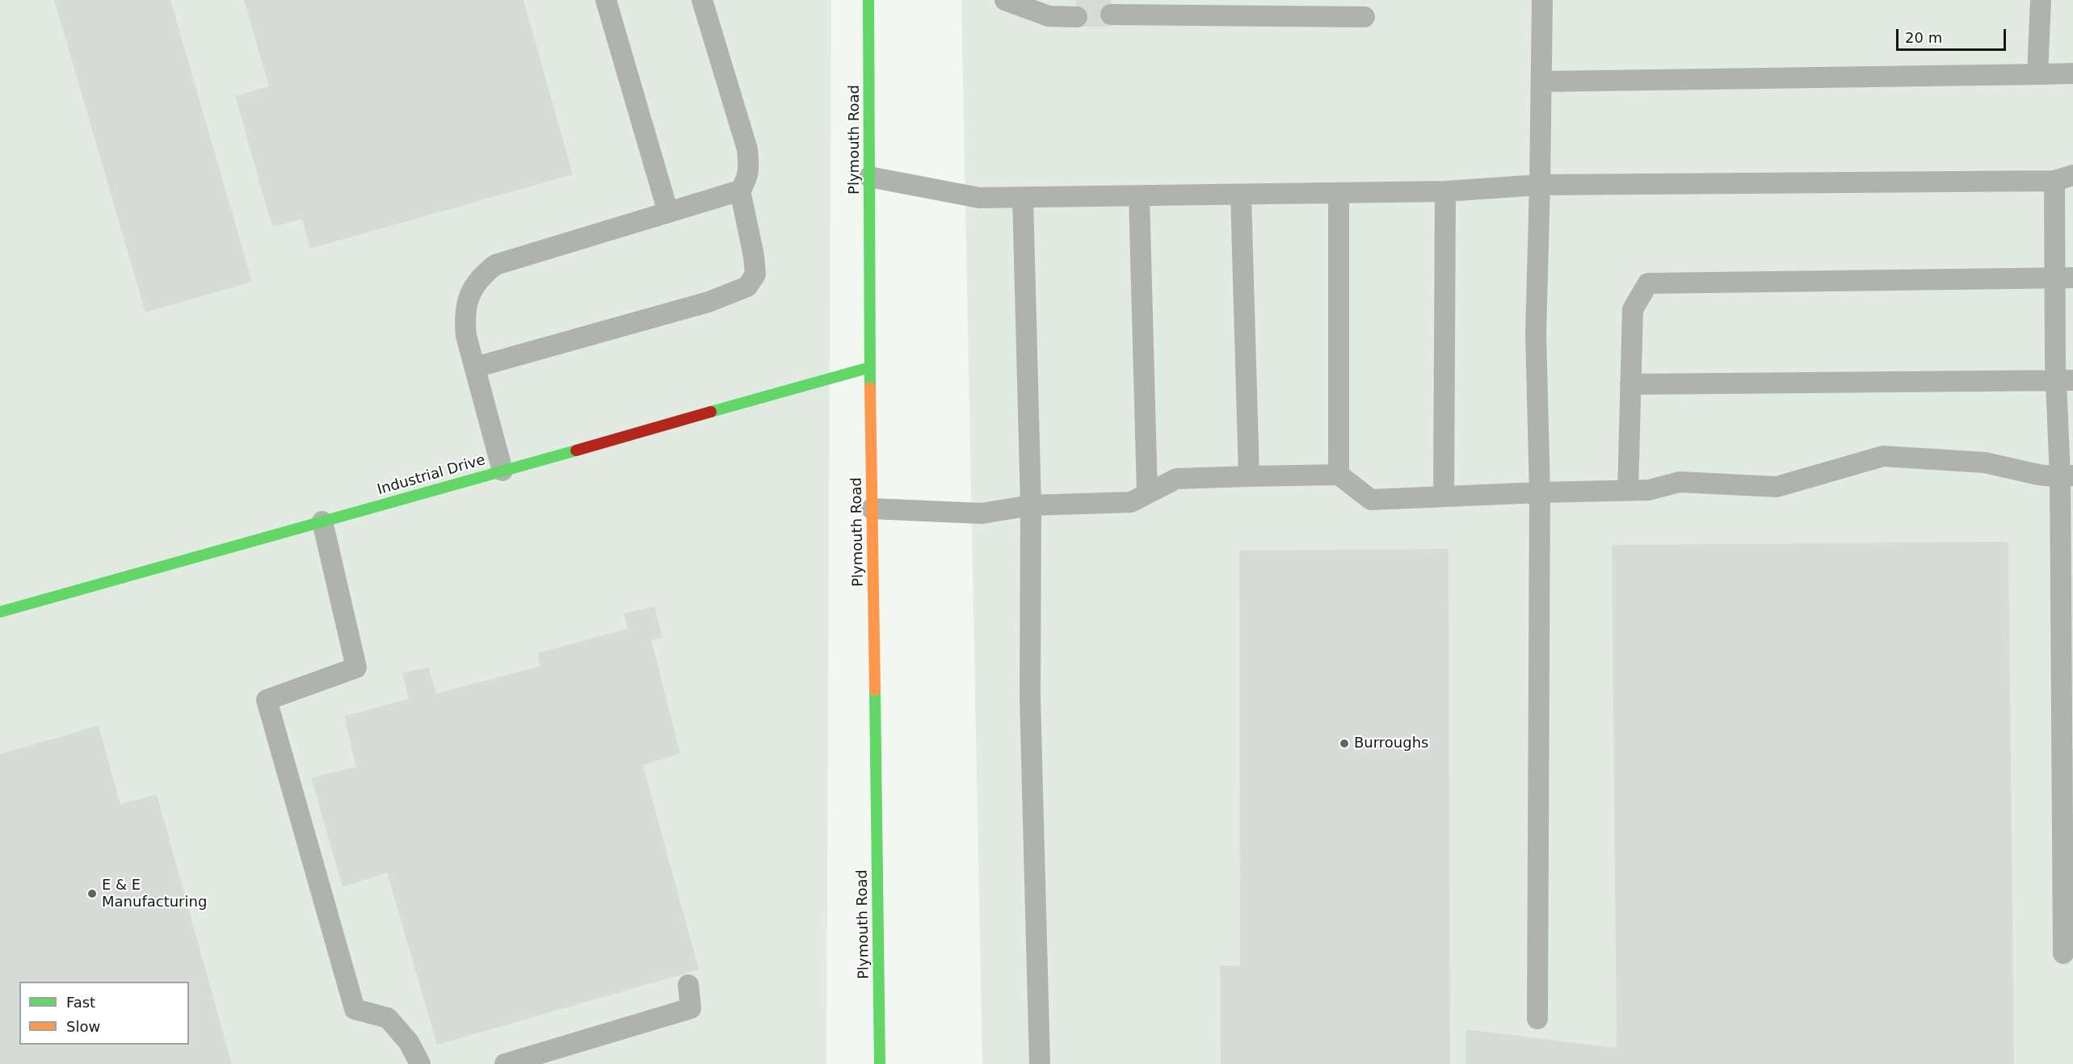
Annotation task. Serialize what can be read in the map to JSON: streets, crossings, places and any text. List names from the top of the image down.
{
  "streets": {
    "main road": ["Plymouth Road", "Industrial Drive"]
  },
  "crossings": [
    ["Plymouth Road", "Industrial Drive"]
  ],
  "places": ["Burroughs", "E & E Manufacturing"],
  "legend": ["Fast", "Slow"],
  "scale_bar": "20 m"
}
